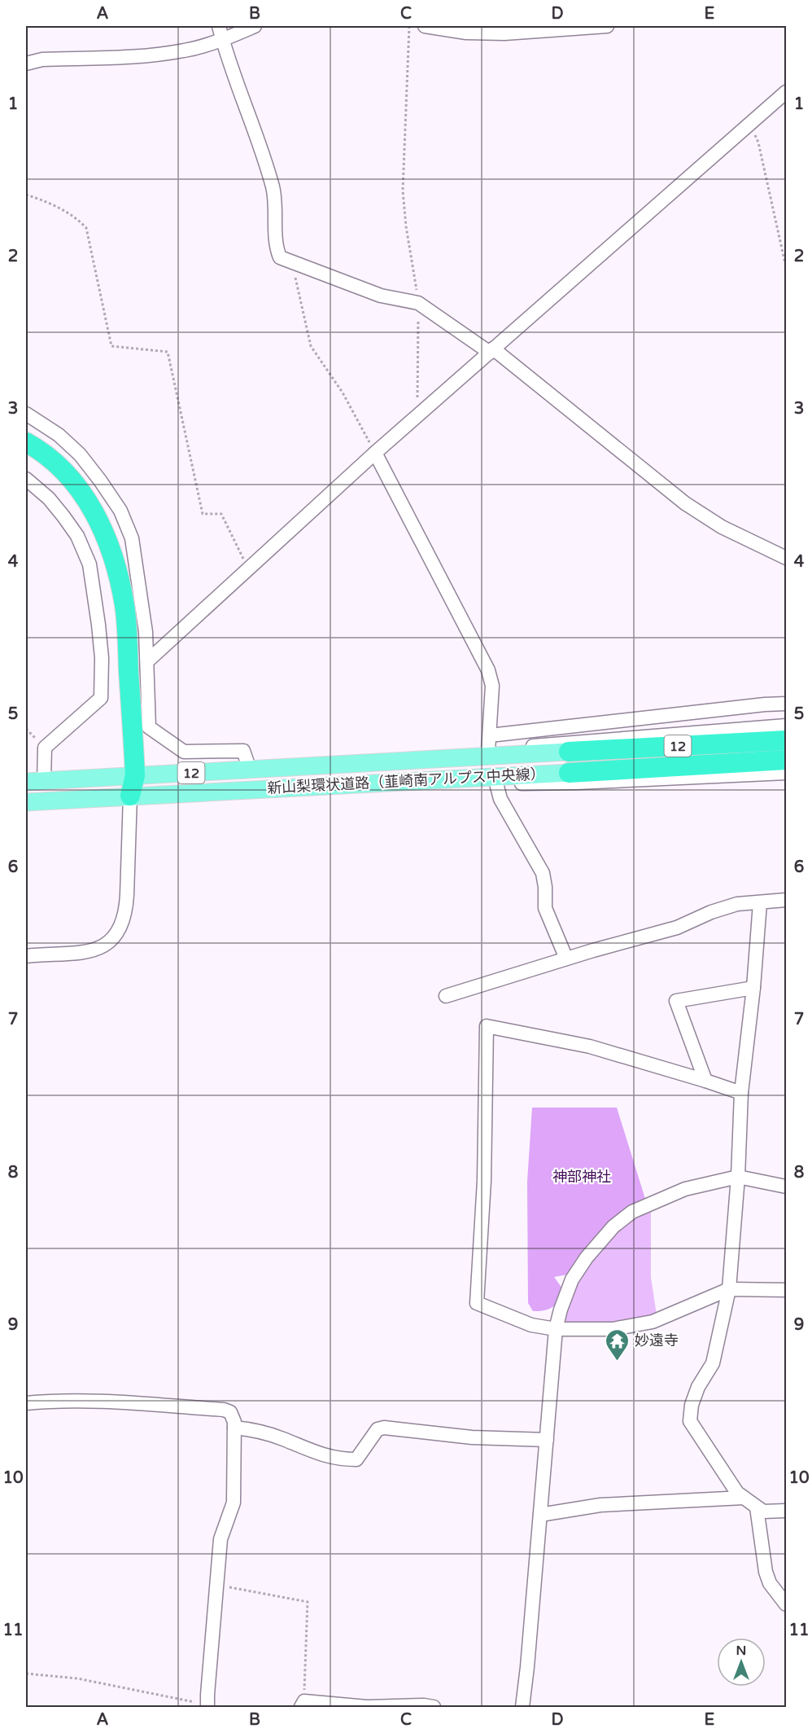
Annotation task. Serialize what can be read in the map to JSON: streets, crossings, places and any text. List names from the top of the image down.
{
  "streets": {
    "highway": ["12", "新山梨環状道路（韮崎南アルプス中央線）"]
  },
  "parks": ["神部神社"],
  "places": {
    "temple": ["妙遠寺"]
  },
  "north": "top",
  "grid": {
    "columns": [
      "A",
      "B",
      "C",
      "D",
      "E"
    ],
    "rows": [
      "1",
      "2",
      "3",
      "4",
      "5",
      "6",
      "7",
      "8",
      "9",
      "10",
      "11"
    ]
  }
}
